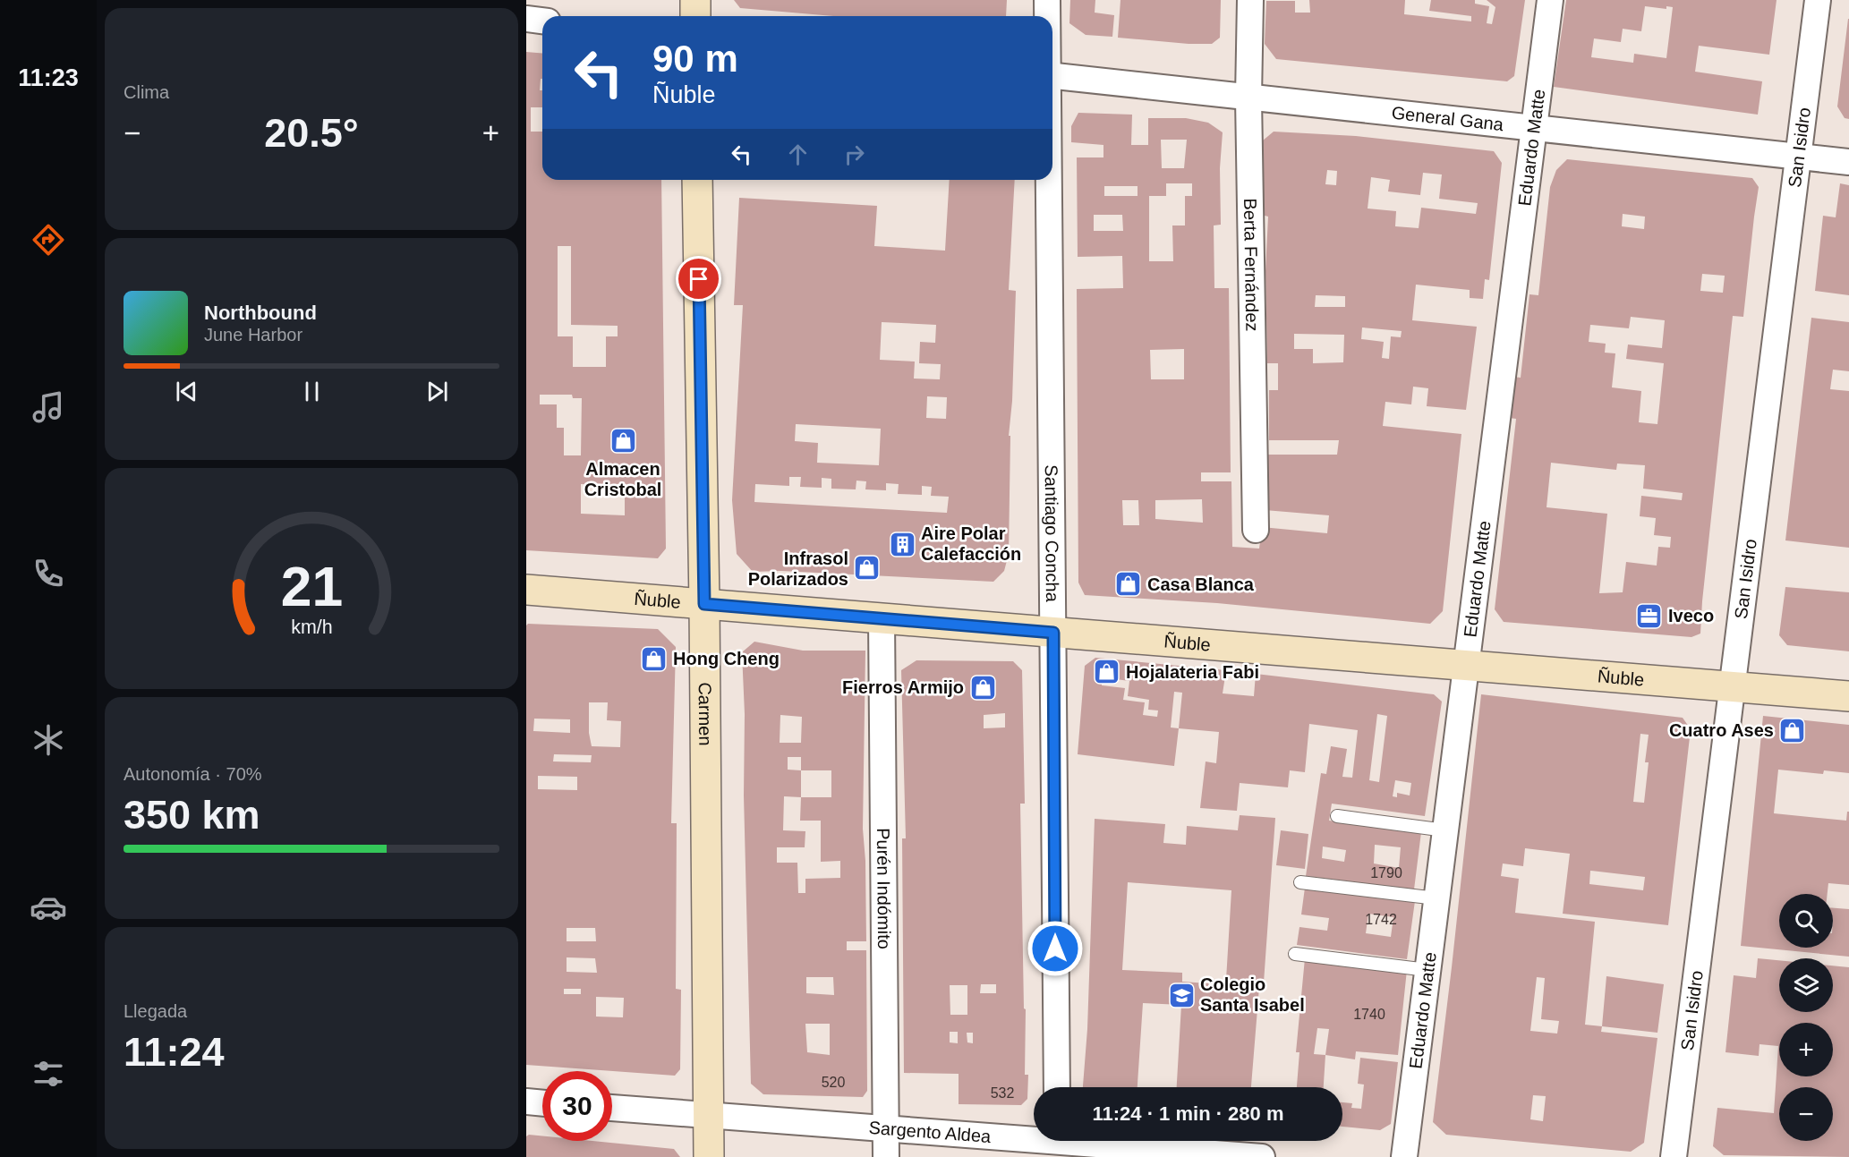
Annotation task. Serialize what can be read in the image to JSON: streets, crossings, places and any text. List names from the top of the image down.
{
  "streets": {
    "main road": ["Ñuble", "Carmen"],
    "street": [
      "General Gana",
      "Eduardo Matte",
      "San Isidro",
      "Berta Fernández",
      "Santiago Concha",
      "Purén Indómito",
      "Sargento Aldea"
    ]
  },
  "crossings": [
    ["General Gana", "Eduardo Matte"],
    ["General Gana", "San Isidro"],
    ["General Gana", "Berta Fernández"],
    ["Eduardo Matte", "Ñuble"],
    ["San Isidro", "Ñuble"],
    ["Santiago Concha", "Ñuble"],
    ["Ñuble", "Carmen"],
    ["Ñuble", "Purén Indómito"],
    ["Carmen", "Sargento Aldea"],
    ["Purén Indómito", "Sargento Aldea"]
  ],
  "places": {
    "shop": [
      "Almacen Cristobal",
      "Infrasol Polarizados",
      "Casa Blanca",
      "Hong Cheng",
      "Hojalateria Fabi",
      "Fierros Armijo",
      "Cuatro Ases"
    ],
    "building": ["Aire Polar Calefacción"],
    "office": ["Iveco"],
    "school or university": ["Colegio Santa Isabel"]
  },
  "house_numbers": [
    "1790",
    "1742",
    "1740",
    "520",
    "532"
  ],
  "page": {
    "tabs": "11:23",
    "tile": [
      "Clima",
      ["Autonomía · 70%", "350 km"],
      ["Llegada", "11:24"]
    ],
    "turn": ["90 m", "Ñuble"],
    "heat": ["−", "20.5°", "+"],
    "song": ["Northbound", "June Harbor"],
    "map_buttons": ["+", "−"],
    "limit": "30",
    "trip": "11:24 · 1 min · 280 m",
    "gauge": ["21", "km/h"]
  }
}
